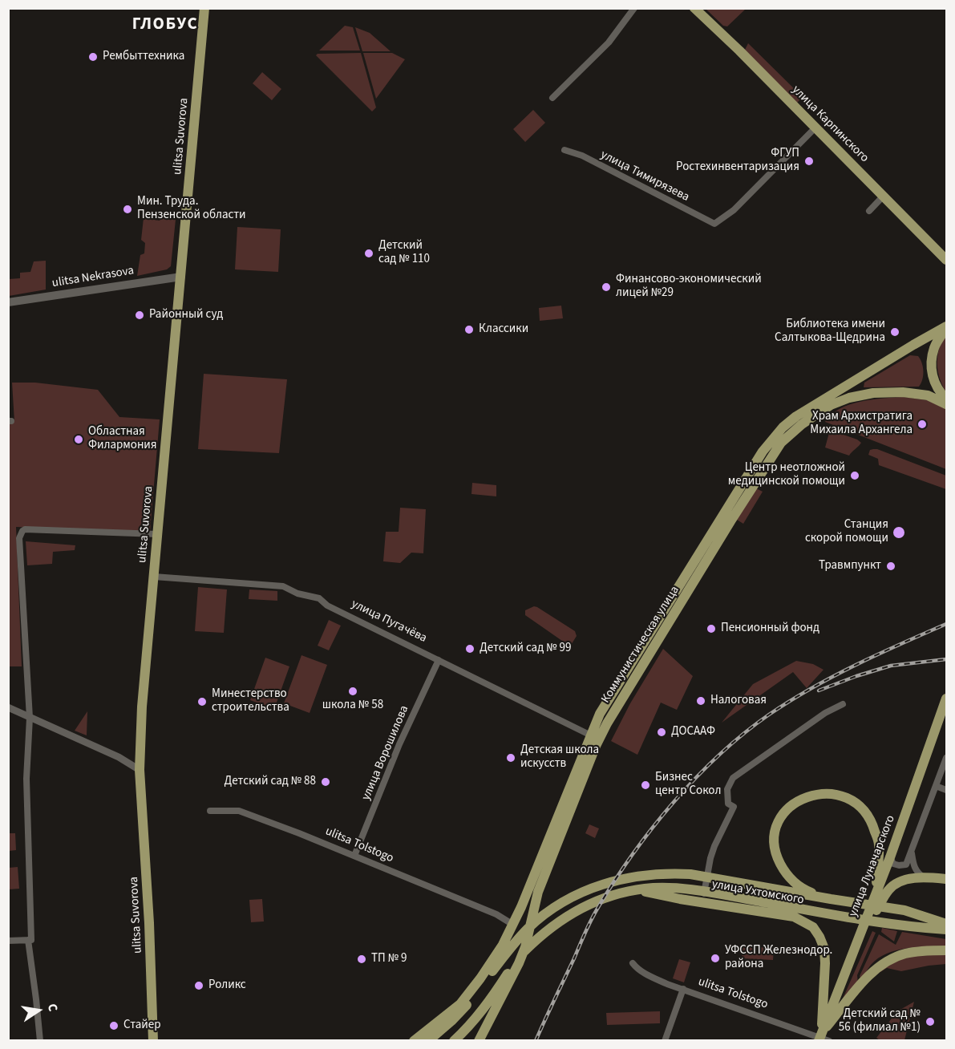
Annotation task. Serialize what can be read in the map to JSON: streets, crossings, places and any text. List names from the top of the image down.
{
  "streets": {
    "main road": [
      "улица Карпинского",
      "ulitsa Suvorova",
      "ulitsa Nekrasova",
      "Коммунистическая улица",
      "улица Луначарского"
    ],
    "street": [
      "улица Тимирязева",
      "улица Пугачёва",
      "улица Ворошилова",
      "ulitsa Tolstogo",
      "улица Ухтомского"
    ]
  },
  "crossings": [
    ["улица Карпинского", "улица Тимирязева"],
    ["ulitsa Suvorova", "ulitsa Nekrasova"],
    ["ulitsa Suvorova", "улица Пугачёва"],
    ["улица Пугачёва", "Коммунистическая улица"],
    ["улица Пугачёва", "улица Ворошилова"],
    ["Коммунистическая улица", "ulitsa Tolstogo"],
    ["улица Ворошилова", "ulitsa Tolstogo"],
    ["ulitsa Tolstogo", "улица Луначарского"],
    ["улица Луначарского", "улица Ухтомского"]
  ],
  "districts": ["ГЛОБУС"],
  "places": [
    "Рембыттехника",
    "ФГУП Ростехинвентаризация",
    "Мин. Труда. Пензенской области",
    "Детский сад № 110",
    "Финансово-экономический лицей №29",
    "Районный суд",
    "Классики",
    "Библиотека имени Салтыкова-Щедрина",
    "Храм Архистратига Михаила Архангела",
    "Областная Филармония",
    "Центр неотложной медицинской помощи",
    "Станция скорой помощи",
    "Травмпункт",
    "Пенсионный фонд",
    "Детский сад № 99",
    "школа № 58",
    "Налоговая",
    "Минестерство строительства",
    "ДОСААФ",
    "Детская школа искусств",
    "Детский сад № 88",
    "Бизнес центр Сокол",
    "УФССП Железнодор. района",
    "ТП № 9",
    "Роликс",
    "Детский сад № 56 (филиал №1)",
    "Стайер"
  ],
  "north": "right"
}
